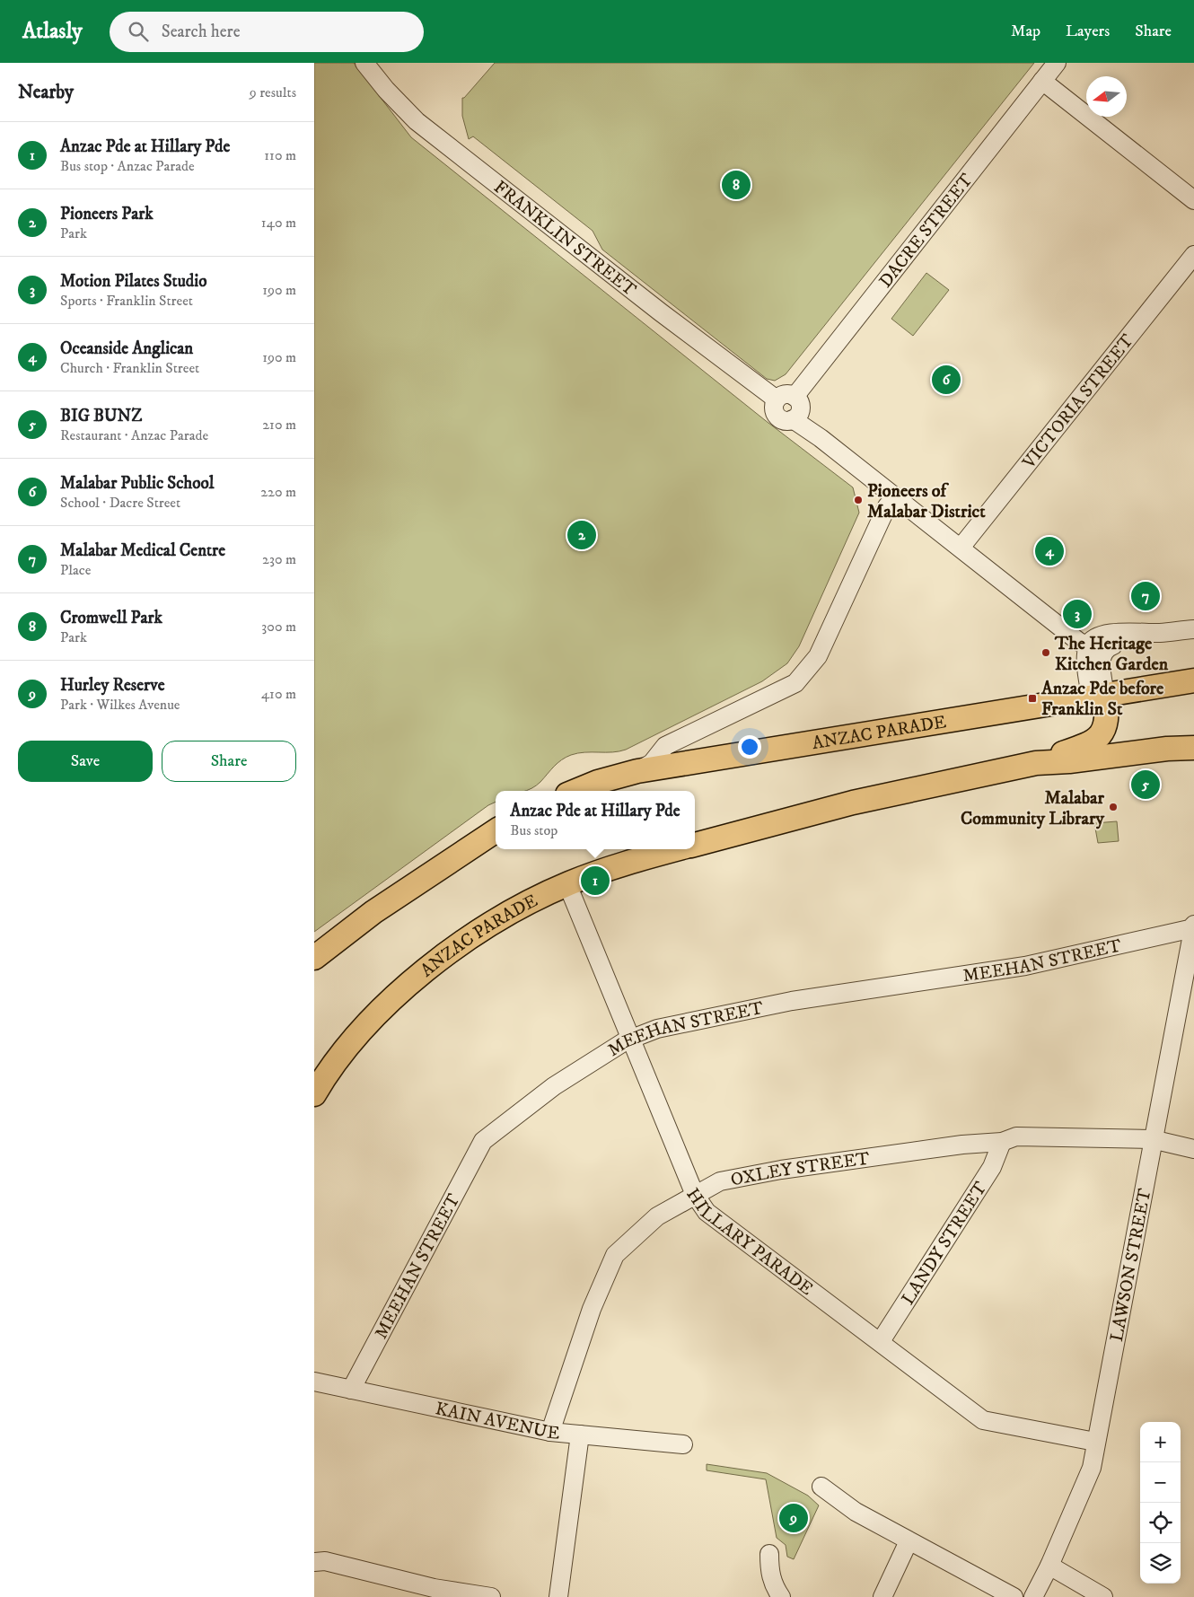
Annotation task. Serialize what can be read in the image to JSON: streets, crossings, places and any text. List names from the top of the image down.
{
  "streets": {
    "main road": ["ANZAC PARADE"],
    "street": [
      "DACRE STREET",
      "FRANKLIN STREET",
      "VICTORIA STREET",
      "MEEHAN STREET",
      "OXLEY STREET",
      "HILLARY PARADE",
      "LANDY STREET",
      "LAWSON STREET",
      "KAIN AVENUE"
    ]
  },
  "crossings": [
    ["DACRE STREET", "FRANKLIN STREET"],
    ["ANZAC PARADE", "HILLARY PARADE"],
    ["MEEHAN STREET", "HILLARY PARADE"],
    ["MEEHAN STREET", "LAWSON STREET"],
    ["MEEHAN STREET", "KAIN AVENUE"],
    ["OXLEY STREET", "HILLARY PARADE"],
    ["OXLEY STREET", "LANDY STREET"],
    ["OXLEY STREET", "LAWSON STREET"],
    ["OXLEY STREET", "KAIN AVENUE"],
    ["HILLARY PARADE", "LANDY STREET"],
    ["HILLARY PARADE", "LAWSON STREET"]
  ],
  "places": {
    "other": ["Pioneers of Malabar District", "The Heritage Kitchen Garden", "Malabar Community Library"],
    "transit": ["Anzac Pde before Franklin St"]
  },
  "north": "left",
  "page": {
    "header": "Atlasly",
    "search": "Search here",
    "nav": ["Map", "Layers", "Share"],
    "heading": ["Nearby", "9 results"],
    "list": [
      {
        "mark": "1",
        "name": "Anzac Pde at Hillary Pde",
        "note": "Bus stop · Anzac Parade",
        "value": "110 m"
      },
      {
        "mark": "2",
        "name": "Pioneers Park",
        "note": "Park",
        "value": "140 m"
      },
      {
        "mark": "3",
        "name": "Motion Pilates Studio",
        "note": "Sports · Franklin Street",
        "value": "190 m"
      },
      {
        "mark": "4",
        "name": "Oceanside Anglican",
        "note": "Church · Franklin Street",
        "value": "190 m"
      },
      {
        "mark": "5",
        "name": "BIG BUNZ",
        "note": "Restaurant · Anzac Parade",
        "value": "210 m"
      },
      {
        "mark": "6",
        "name": "Malabar Public School",
        "note": "School · Dacre Street",
        "value": "220 m"
      },
      {
        "mark": "7",
        "name": "Malabar Medical Centre",
        "note": "Place",
        "value": "230 m"
      },
      {
        "mark": "8",
        "name": "Cromwell Park",
        "note": "Park",
        "value": "300 m"
      },
      {
        "mark": "9",
        "name": "Hurley Reserve",
        "note": "Park · Wilkes Avenue",
        "value": "410 m"
      }
    ],
    "pins": [
      "8",
      "6",
      "2",
      "4",
      "7",
      "3",
      "5",
      "1",
      "9"
    ],
    "buttons": ["Save", "Share"],
    "popup": ["Anzac Pde at Hillary Pde", "Bus stop"],
    "map_buttons": ["+", "−"]
  }
}
